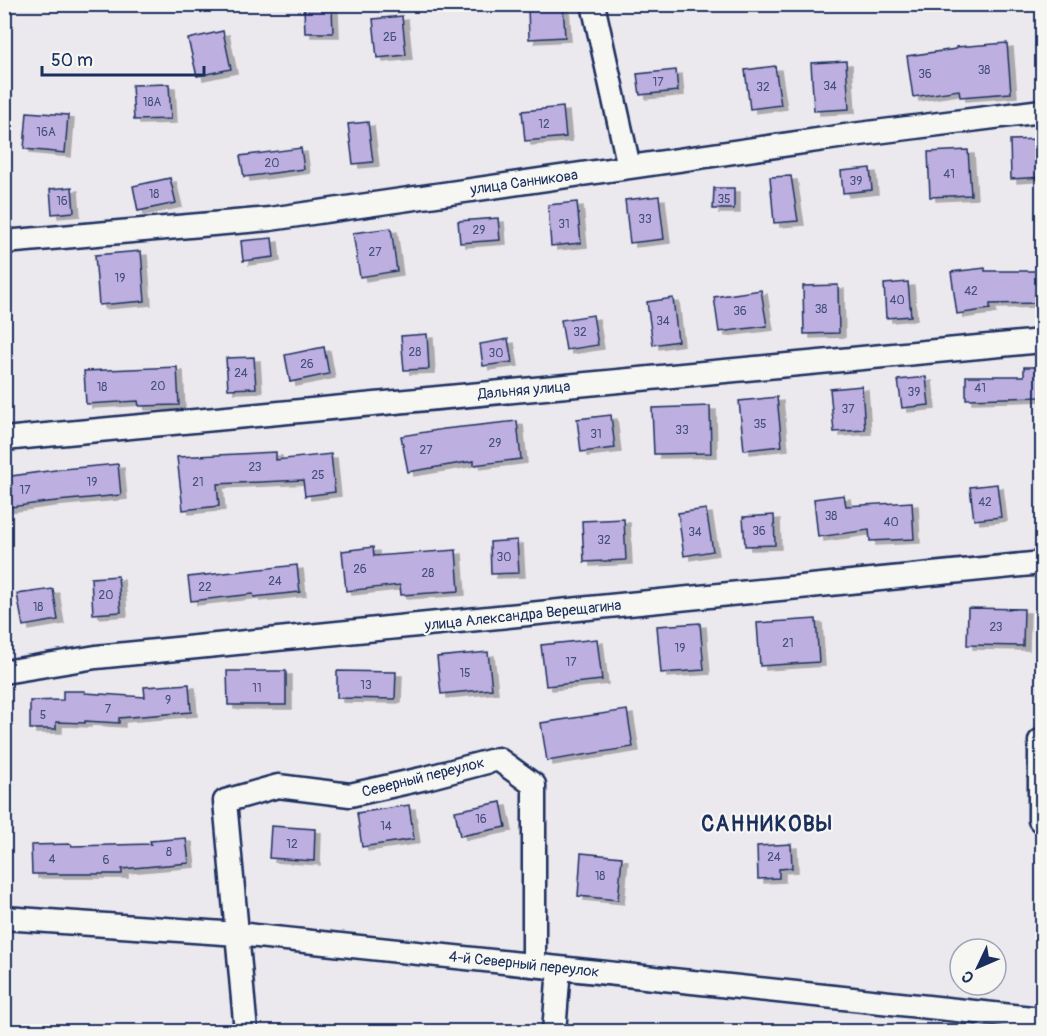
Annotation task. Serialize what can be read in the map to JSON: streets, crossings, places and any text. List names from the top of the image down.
{
  "streets": {
    "street": [
      "улица Санникова",
      "Дальняя улица",
      "улица Александра Верещагина",
      "Северный переулок",
      "4-й Северный переулок"
    ]
  },
  "crossings": [
    ["Северный переулок", "4-й Северный переулок"]
  ],
  "districts": ["САННИКОВЫ"],
  "house_numbers": [
    "2Б",
    "38",
    "36",
    "17",
    "34",
    "32",
    "18А",
    "12",
    "16А",
    "20",
    "41",
    "39",
    "18",
    "35",
    "16",
    "33",
    "31",
    "29",
    "27",
    "19",
    "42",
    "40",
    "38",
    "36",
    "34",
    "32",
    "28",
    "30",
    "26",
    "24",
    "20",
    "18",
    "41",
    "39",
    "37",
    "35",
    "33",
    "31",
    "29",
    "27",
    "23",
    "25",
    "19",
    "21",
    "17",
    "42",
    "38",
    "40",
    "36",
    "34",
    "32",
    "30",
    "26",
    "28",
    "24",
    "22",
    "20",
    "18",
    "23",
    "21",
    "19",
    "17",
    "15",
    "13",
    "11",
    "9",
    "7",
    "5",
    "16",
    "14",
    "12",
    "8",
    "24",
    "4",
    "6",
    "18"
  ],
  "scale_bar": "50 m",
  "north": "bottom left"
}
